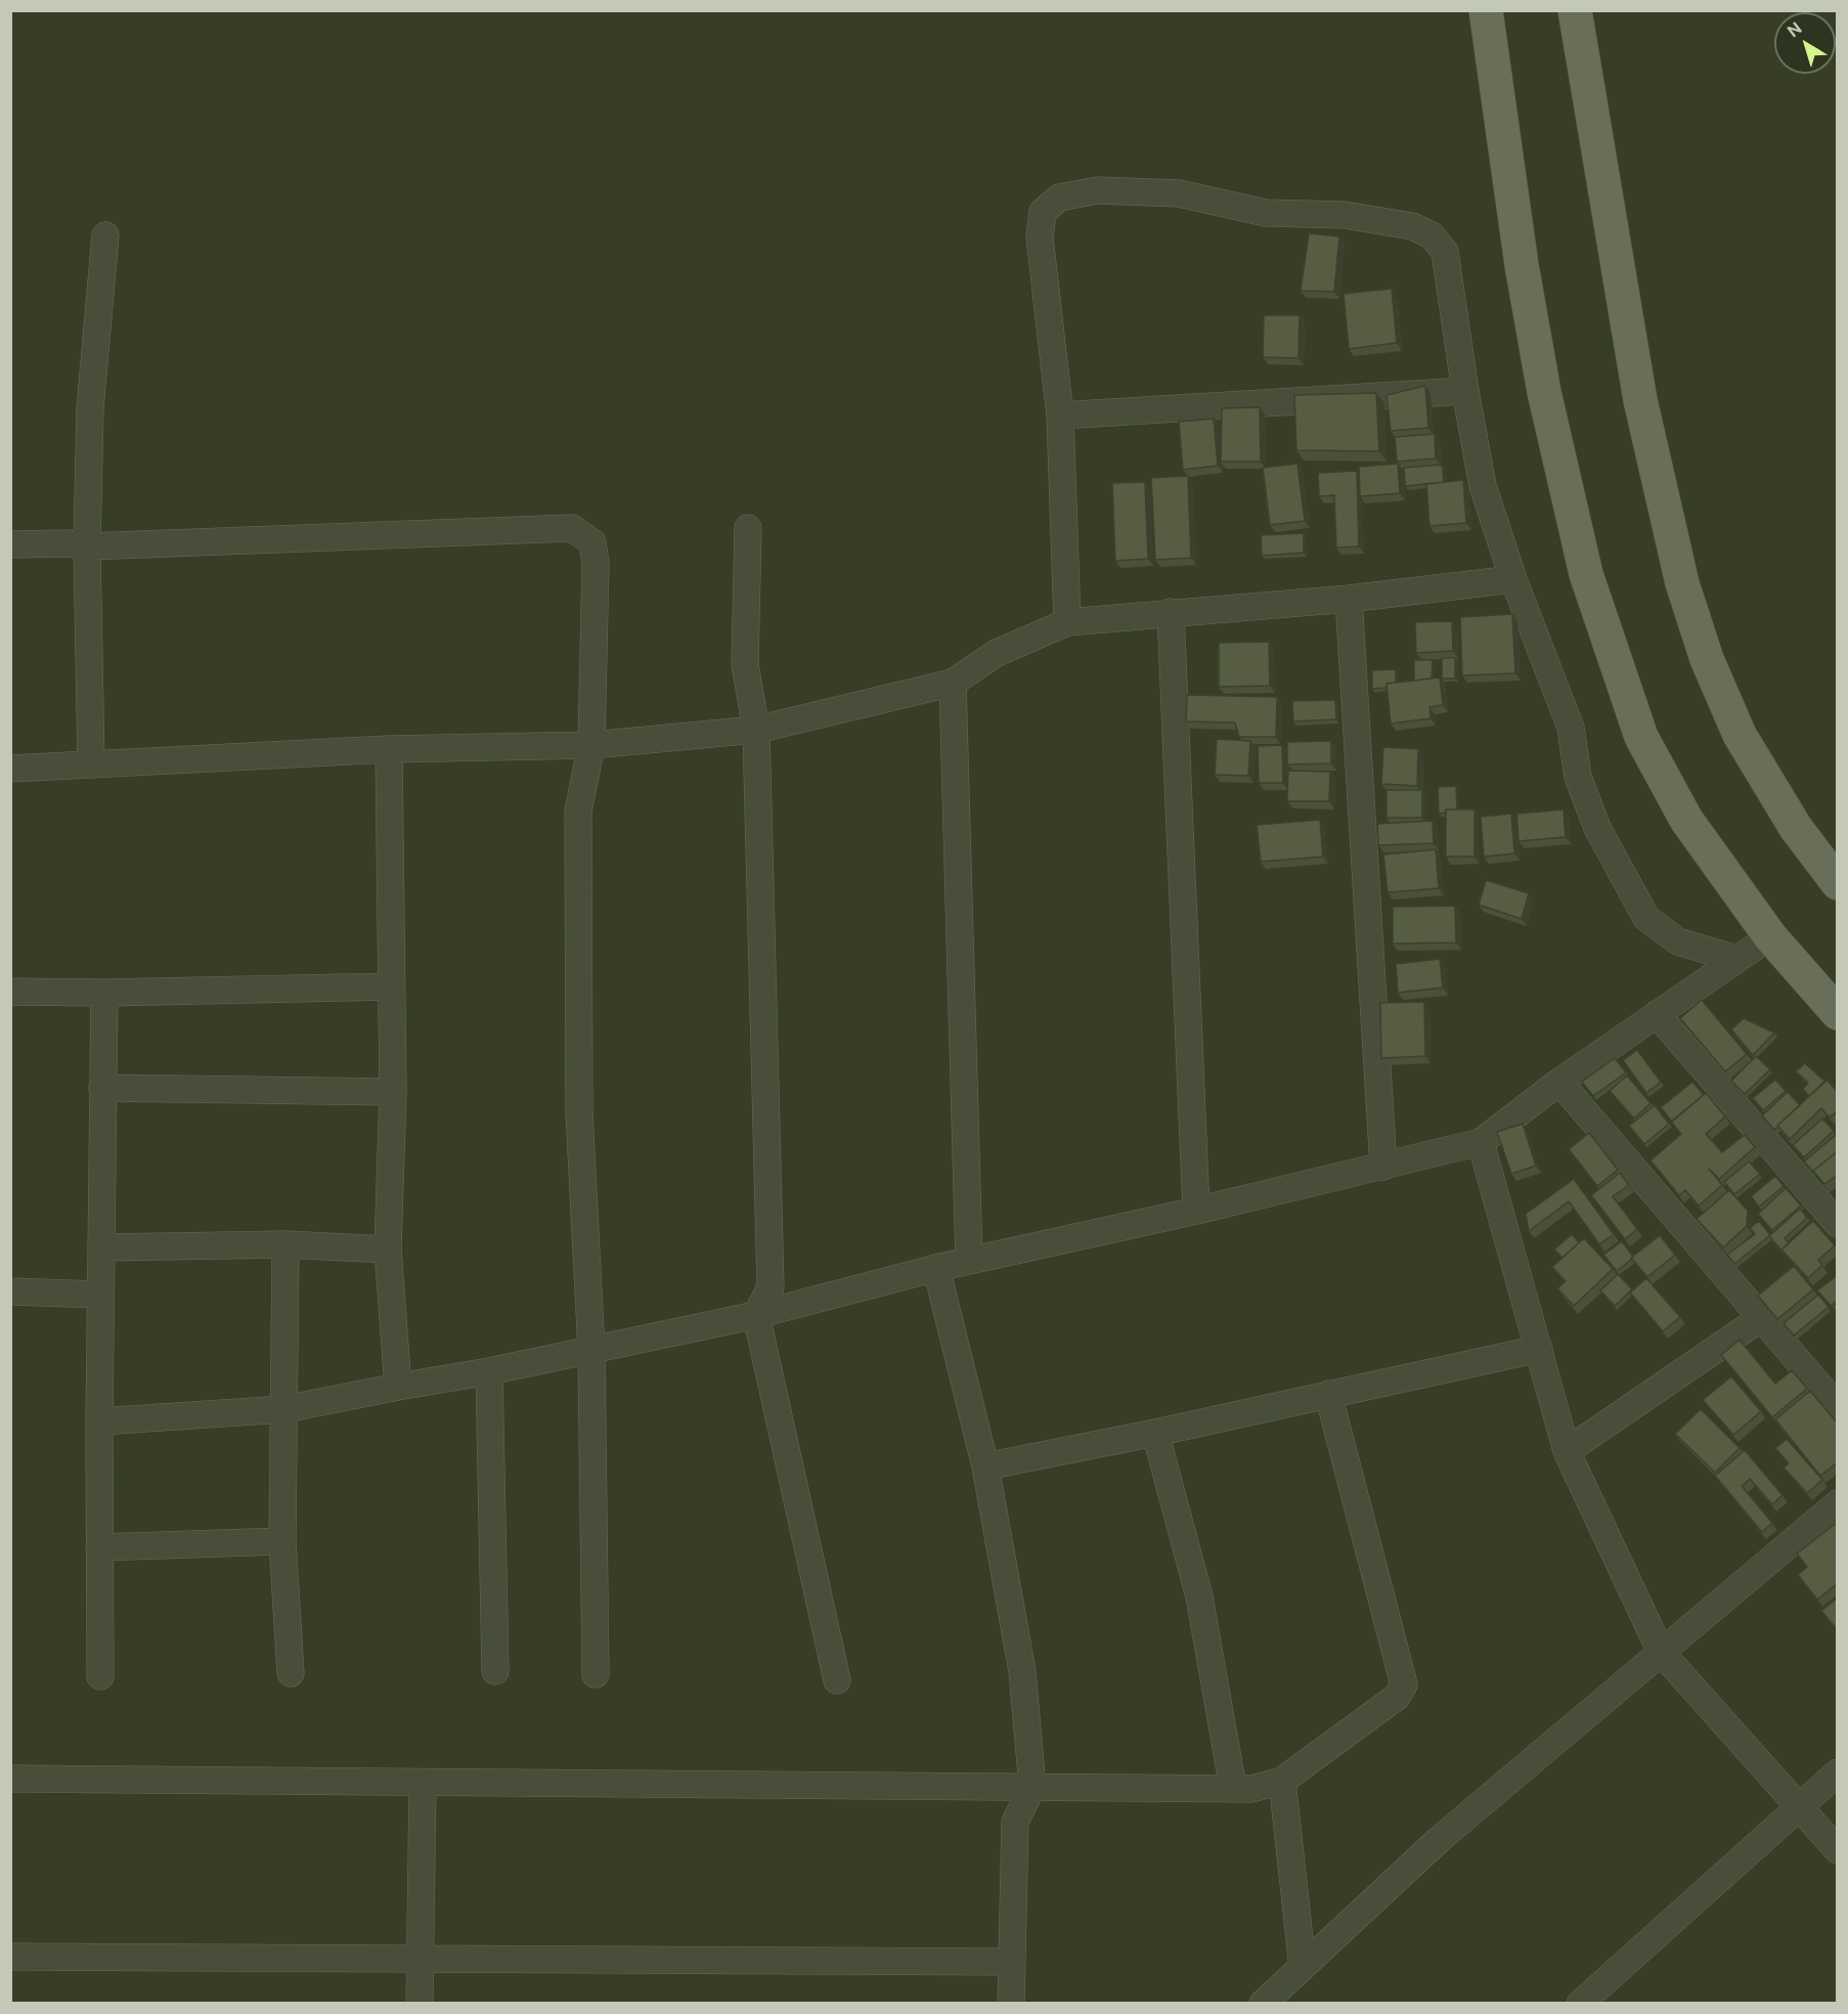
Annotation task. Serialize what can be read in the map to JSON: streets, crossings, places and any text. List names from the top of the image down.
{
  "north": "top left"
}
